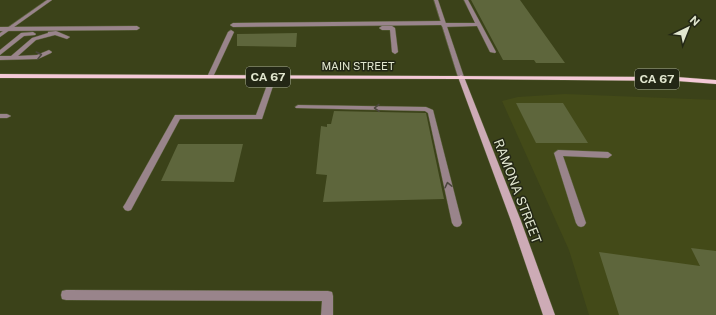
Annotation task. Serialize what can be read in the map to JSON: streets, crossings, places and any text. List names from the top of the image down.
{
  "streets": {
    "main road": ["MAIN STREET", "CA 67", "RAMONA STREET"]
  },
  "crossings": [
    ["MAIN STREET", "RAMONA STREET"]
  ],
  "north": "top right"
}
